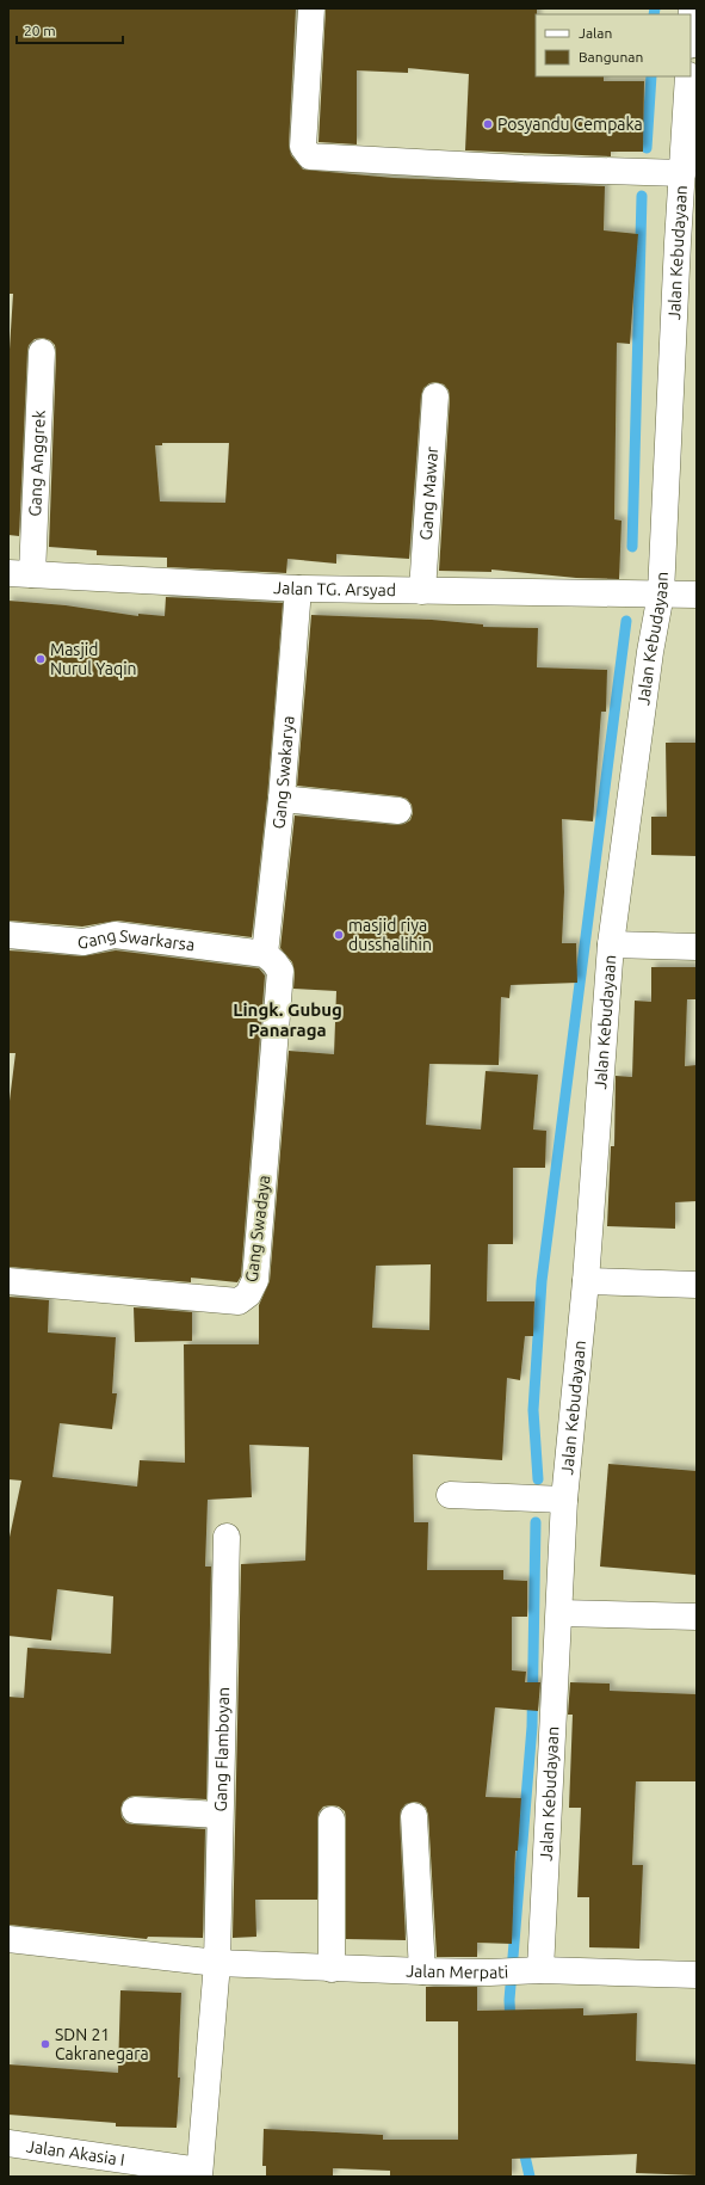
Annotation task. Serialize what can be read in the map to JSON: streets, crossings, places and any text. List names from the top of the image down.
{
  "streets": {
    "street": [
      "Jalan Kebudayaan",
      "Gang Anggrek",
      "Gang Mawar",
      "Jalan TG. Arsyad",
      "Gang Swakarya",
      "Gang Swarkarsa",
      "Gang Swadaya",
      "Gang Flamboyan",
      "Jalan Merpati",
      "Jalan Akasia I"
    ]
  },
  "crossings": [
    ["Jalan Kebudayaan", "Jalan TG. Arsyad"],
    ["Jalan Kebudayaan", "Jalan Merpati"],
    ["Gang Anggrek", "Jalan TG. Arsyad"],
    ["Gang Mawar", "Jalan TG. Arsyad"],
    ["Jalan TG. Arsyad", "Gang Swakarya"],
    ["Gang Swakarya", "Gang Swarkarsa"],
    ["Gang Swakarya", "Gang Swadaya"],
    ["Gang Swarkarsa", "Gang Swadaya"],
    ["Gang Flamboyan", "Jalan Merpati"]
  ],
  "districts": ["Lingk. Gubug Panaraga"],
  "places": [
    "Posyandu Cempaka",
    "Masjid Nurul Yaqin",
    "masjid riya dusshalihin",
    "SDN 21 Cakranegara"
  ],
  "legend": ["Jalan", "Bangunan"],
  "scale_bar": "20 m"
}
